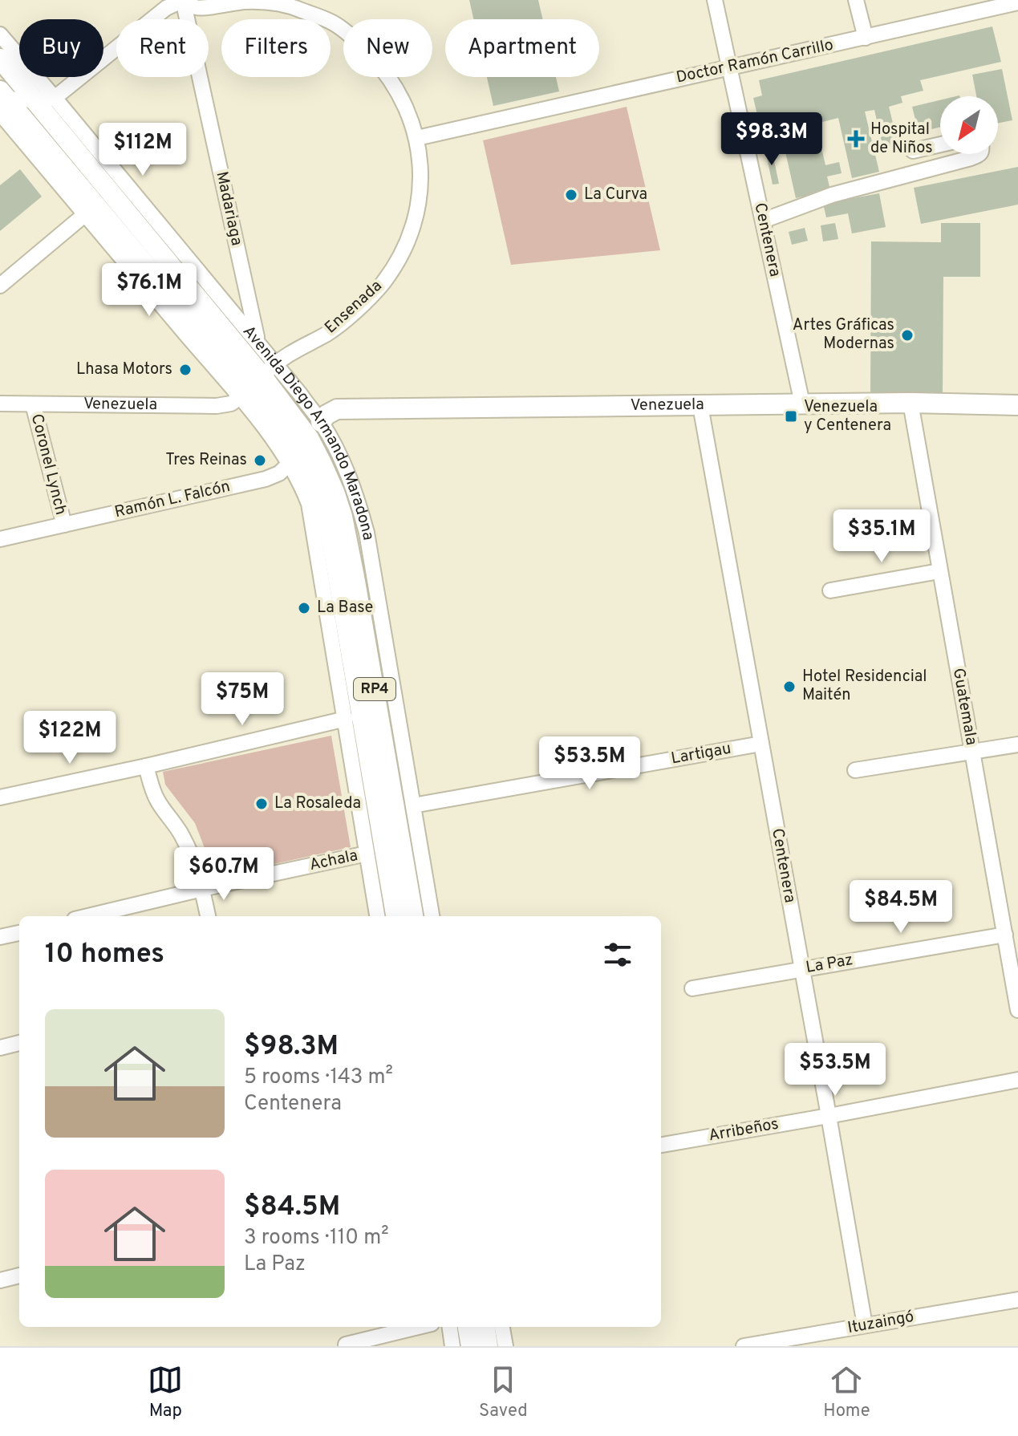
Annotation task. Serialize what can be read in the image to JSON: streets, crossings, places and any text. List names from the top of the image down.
{
  "streets": {
    "main road": ["Venezuela", "Avenida Diego Armando Maradona", "RP4"],
    "street": [
      "Doctor Ramón Carrillo",
      "Madariaga",
      "Centenera",
      "Ensenada",
      "Coronel Lynch",
      "Ramón L. Falcón",
      "Guatemala",
      "Lartigau",
      "Achala",
      "La Paz",
      "Arribeños",
      "Ituzaingó"
    ]
  },
  "crossings": [
    ["Doctor Ramón Carrillo", "Centenera"],
    ["Doctor Ramón Carrillo", "Ensenada"],
    ["Madariaga", "Ensenada"],
    ["Madariaga", "Avenida Diego Armando Maradona"],
    ["Centenera", "Venezuela"],
    ["Centenera", "Lartigau"],
    ["Centenera", "La Paz"],
    ["Centenera", "Arribeños"],
    ["Centenera", "Ituzaingó"],
    ["Ensenada", "Venezuela"],
    ["Ensenada", "Avenida Diego Armando Maradona"],
    ["Venezuela", "Avenida Diego Armando Maradona"],
    ["Venezuela", "Coronel Lynch"],
    ["Venezuela", "Ramón L. Falcón"],
    ["Venezuela", "Guatemala"],
    ["Avenida Diego Armando Maradona", "Ramón L. Falcón"],
    ["Avenida Diego Armando Maradona", "Lartigau"],
    ["Avenida Diego Armando Maradona", "Achala"],
    ["Coronel Lynch", "Ramón L. Falcón"],
    ["Guatemala", "La Paz"]
  ],
  "places": {
    "health": ["Hospital de Niños"],
    "other": [
      "La Curva",
      "Artes Gráficas Modernas",
      "Lhasa Motors",
      "Tres Reinas",
      "La Base",
      "Hotel Residencial Maitén",
      "La Rosaleda"
    ],
    "transit": ["Venezuela y Centenera"]
  },
  "north": "bottom left",
  "page": {
    "chip": [
      "Buy",
      "Rent",
      "Filters",
      "New",
      "Apartment"
    ],
    "price": [
      "$98.3M",
      "$112M",
      "$76.1M",
      "$35.1M",
      "$75M",
      "$122M",
      "$53.5M",
      "$60.7M",
      "$84.5M",
      "$53.5M"
    ],
    "heading": "10 homes",
    "list": [
      {
        "name": "$98.3M",
        "note": "5 rooms · 143 m² · Centenera"
      },
      {
        "name": "$84.5M",
        "note": "3 rooms · 110 m² · La Paz"
      }
    ],
    "tabs": ["Map", "Saved", "Home"]
  }
}
